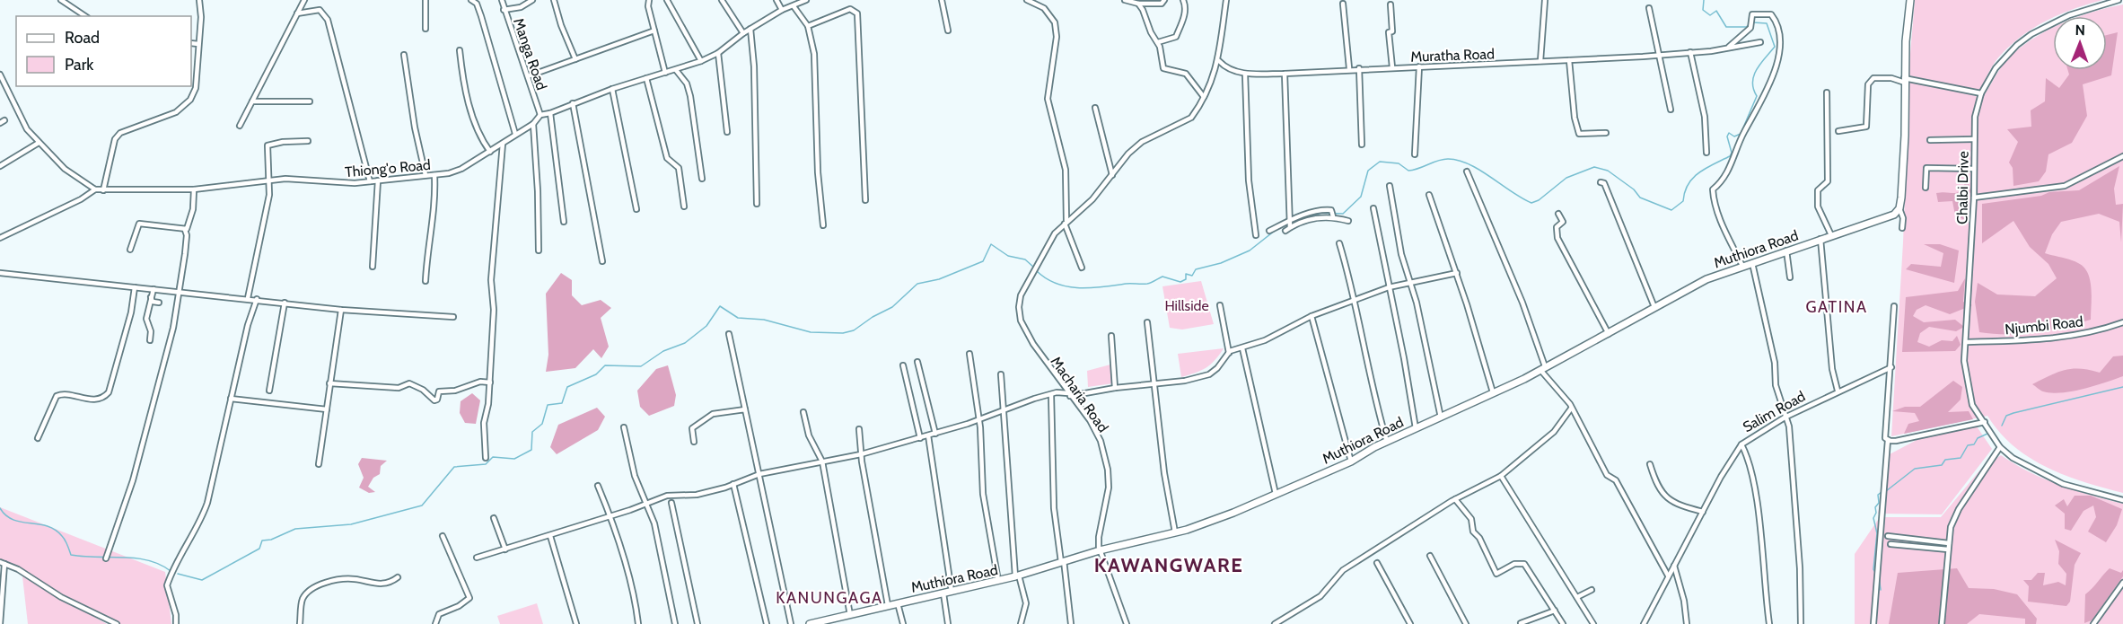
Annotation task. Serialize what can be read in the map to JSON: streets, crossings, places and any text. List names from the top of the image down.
{
  "streets": {
    "street": [
      "Manga Road",
      "Muratha Road",
      "Thiong'o Road",
      "Chalbi Drive",
      "Muthiora Road",
      "Njumbi Road",
      "Macharia Road",
      "Salim Road"
    ]
  },
  "crossings": [
    ["Manga Road", "Thiong'o Road"],
    ["Chalbi Drive", "Njumbi Road"],
    ["Muthiora Road", "Macharia Road"]
  ],
  "districts": ["GATINA", "KAWANGWARE", "KANUNGAGA"],
  "parks": ["Hillside"],
  "legend": ["Road", "Park"],
  "north": "top"
}
